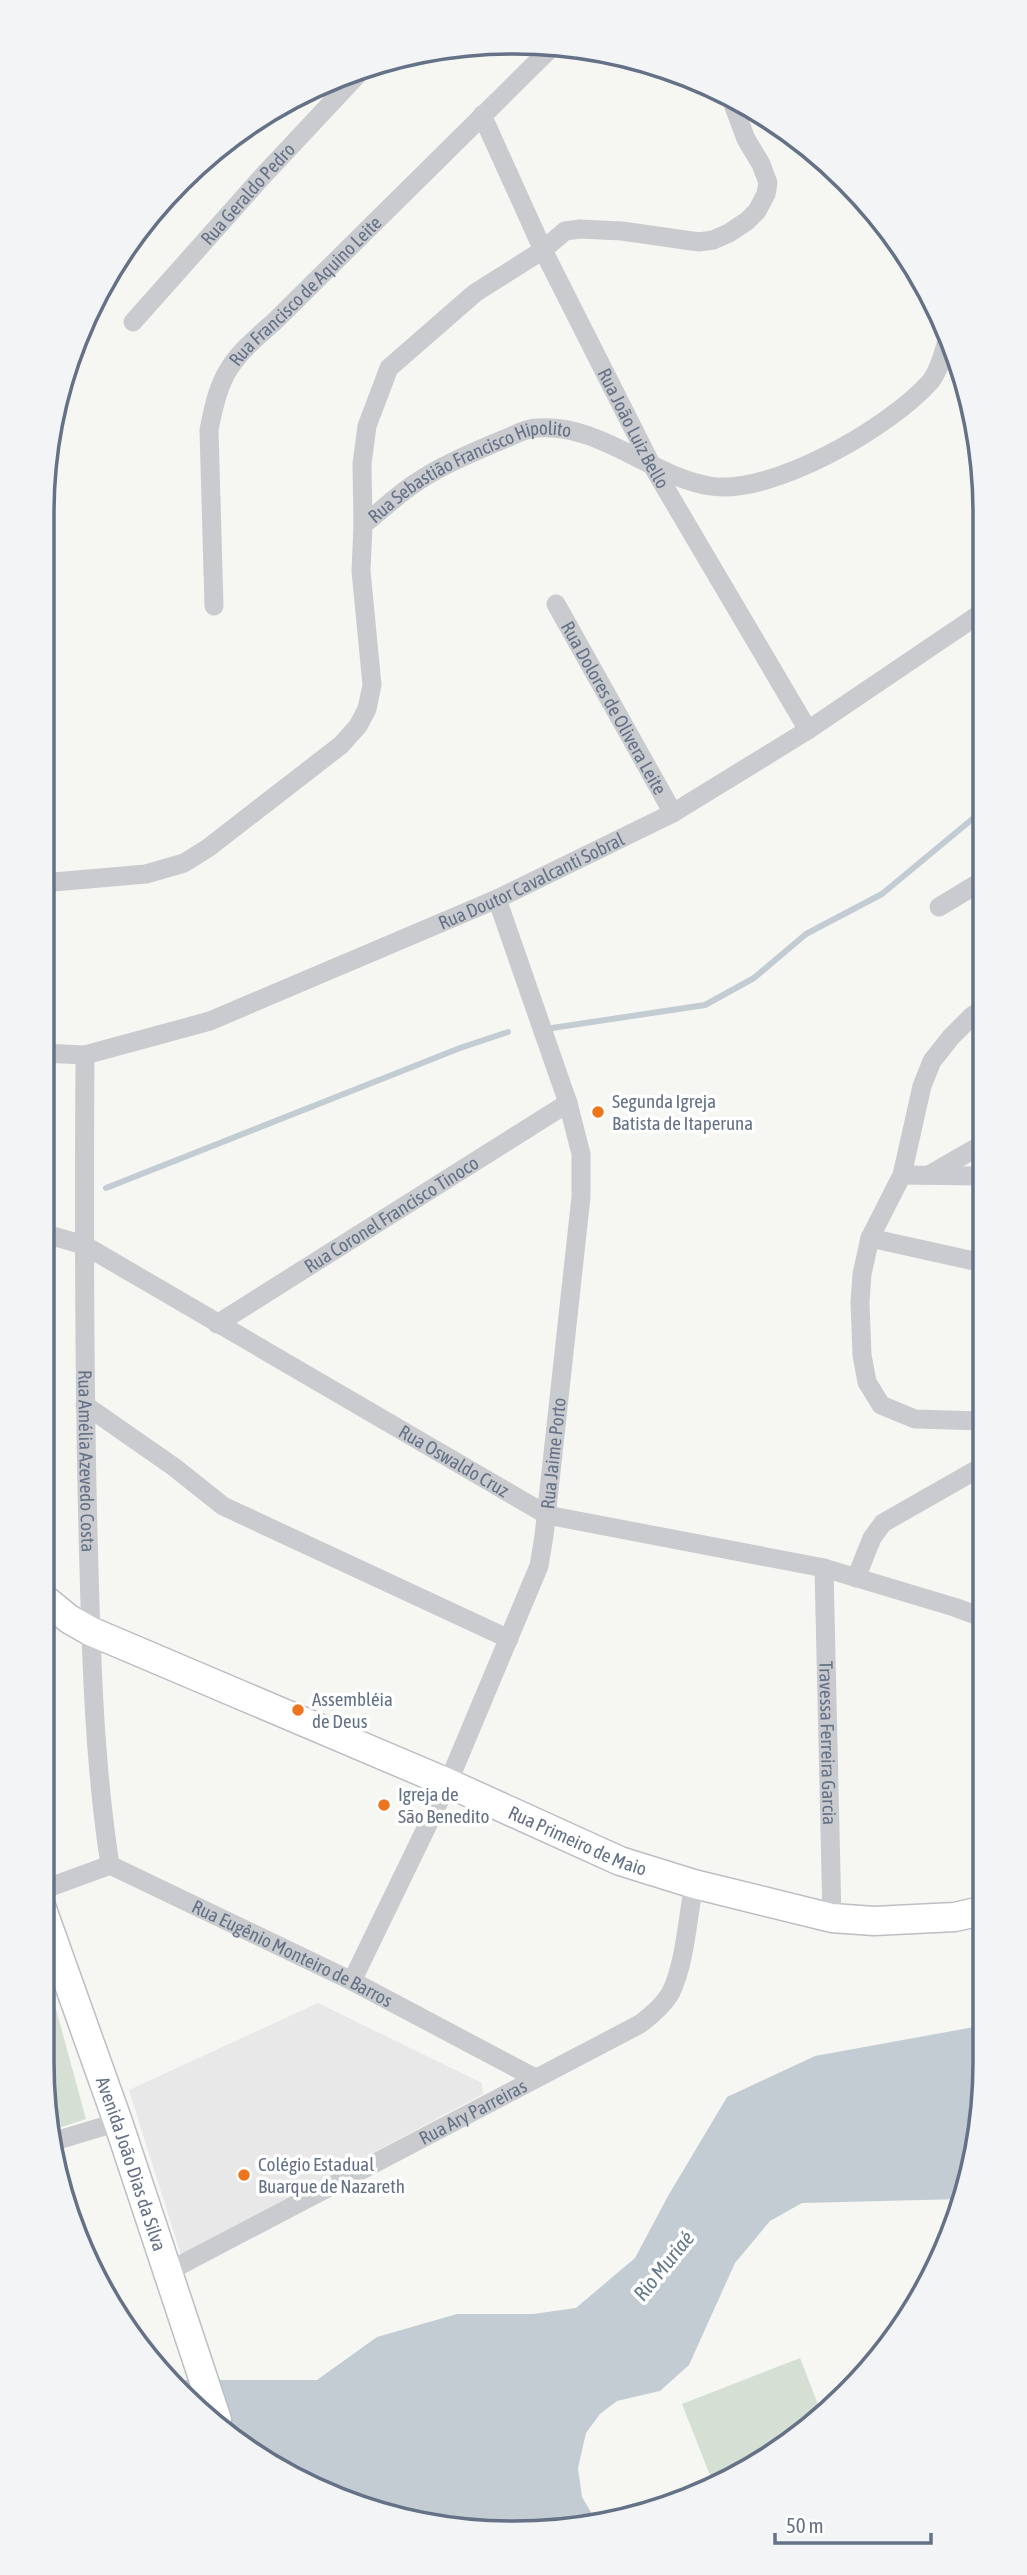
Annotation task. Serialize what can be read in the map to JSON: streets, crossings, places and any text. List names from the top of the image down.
{
  "streets": {
    "main road": ["Rua Primeiro de Maio", "Avenida João Dias da Silva"],
    "street": [
      "Rua Geraldo Pedro",
      "Rua Francisco de Aquino Leite",
      "Rua João Luiz Bello",
      "Rua Sebastião Francisco Hipolito",
      "Rua Dolores de Olivera Leite",
      "Rua Doutor Cavalcanti Sobral",
      "Rua Coronel Francisco Tinoco",
      "Rua Jaime Porto",
      "Rua Amélia Azevedo Costa",
      "Rua Oswaldo Cruz",
      "Travessa Ferreira Garcia",
      "Rua Eugênio Monteiro de Barros",
      "Rua Ary Parreiras"
    ]
  },
  "crossings": [
    ["Rua Francisco de Aquino Leite", "Rua João Luiz Bello"],
    ["Rua João Luiz Bello", "Rua Sebastião Francisco Hipolito"],
    ["Rua João Luiz Bello", "Rua Doutor Cavalcanti Sobral"],
    ["Rua Dolores de Olivera Leite", "Rua Doutor Cavalcanti Sobral"],
    ["Rua Doutor Cavalcanti Sobral", "Rua Jaime Porto"],
    ["Rua Doutor Cavalcanti Sobral", "Rua Amélia Azevedo Costa"],
    ["Rua Coronel Francisco Tinoco", "Rua Jaime Porto"],
    ["Rua Coronel Francisco Tinoco", "Rua Oswaldo Cruz"],
    ["Rua Jaime Porto", "Rua Oswaldo Cruz"],
    ["Rua Jaime Porto", "Rua Primeiro de Maio"],
    ["Rua Jaime Porto", "Rua Eugênio Monteiro de Barros"],
    ["Rua Amélia Azevedo Costa", "Rua Oswaldo Cruz"],
    ["Rua Amélia Azevedo Costa", "Rua Primeiro de Maio"],
    ["Rua Amélia Azevedo Costa", "Rua Eugênio Monteiro de Barros"],
    ["Rua Oswaldo Cruz", "Travessa Ferreira Garcia"],
    ["Travessa Ferreira Garcia", "Rua Primeiro de Maio"],
    ["Rua Primeiro de Maio", "Rua Ary Parreiras"],
    ["Rua Eugênio Monteiro de Barros", "Rua Ary Parreiras"],
    ["Rua Ary Parreiras", "Avenida João Dias da Silva"]
  ],
  "water": ["Rio Muriaé"],
  "places": [
    "Segunda Igreja Batista de Itaperuna",
    "Assembléia de Deus",
    "Igreja de São Benedito",
    "Colégio Estadual Buarque de Nazareth"
  ],
  "scale_bar": "50 m"
}
